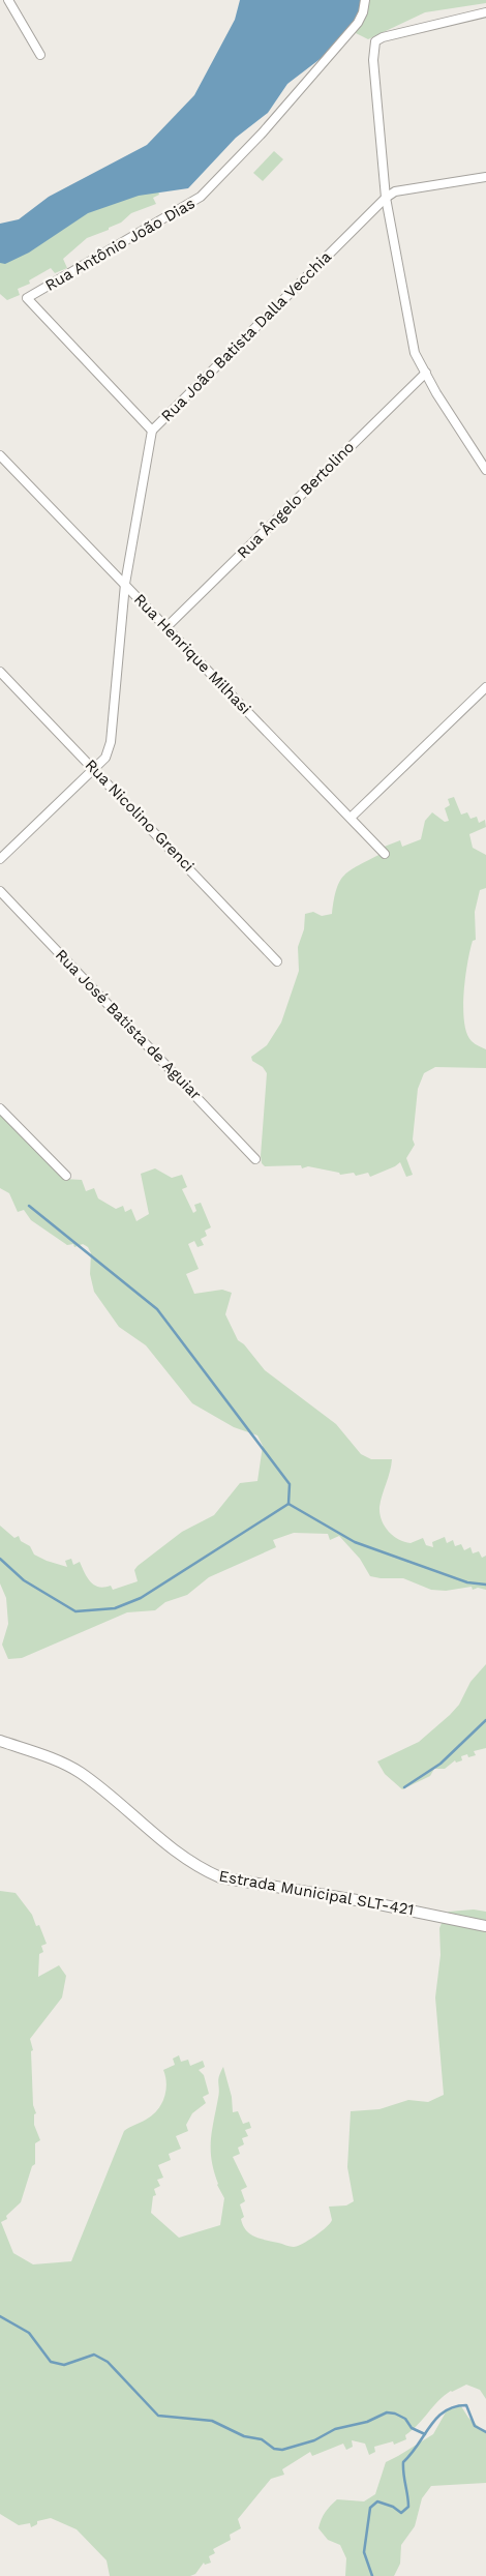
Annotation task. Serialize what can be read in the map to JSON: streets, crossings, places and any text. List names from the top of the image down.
{
  "streets": {
    "street": [
      "Rua Antônio João Dias",
      "Rua João Batista Dalla Vecchia",
      "Rua Ângelo Bertolino",
      "Rua Henrique Milhasi",
      "Rua Nicolino Grenci",
      "Rua José Batista de Aguiar",
      "Estrada Municipal SLT-421"
    ]
  },
  "crossings": [
    ["Rua Antônio João Dias", "Rua João Batista Dalla Vecchia"],
    ["Rua João Batista Dalla Vecchia", "Rua Henrique Milhasi"],
    ["Rua João Batista Dalla Vecchia", "Rua Nicolino Grenci"],
    ["Rua Ângelo Bertolino", "Rua Henrique Milhasi"]
  ]
}
